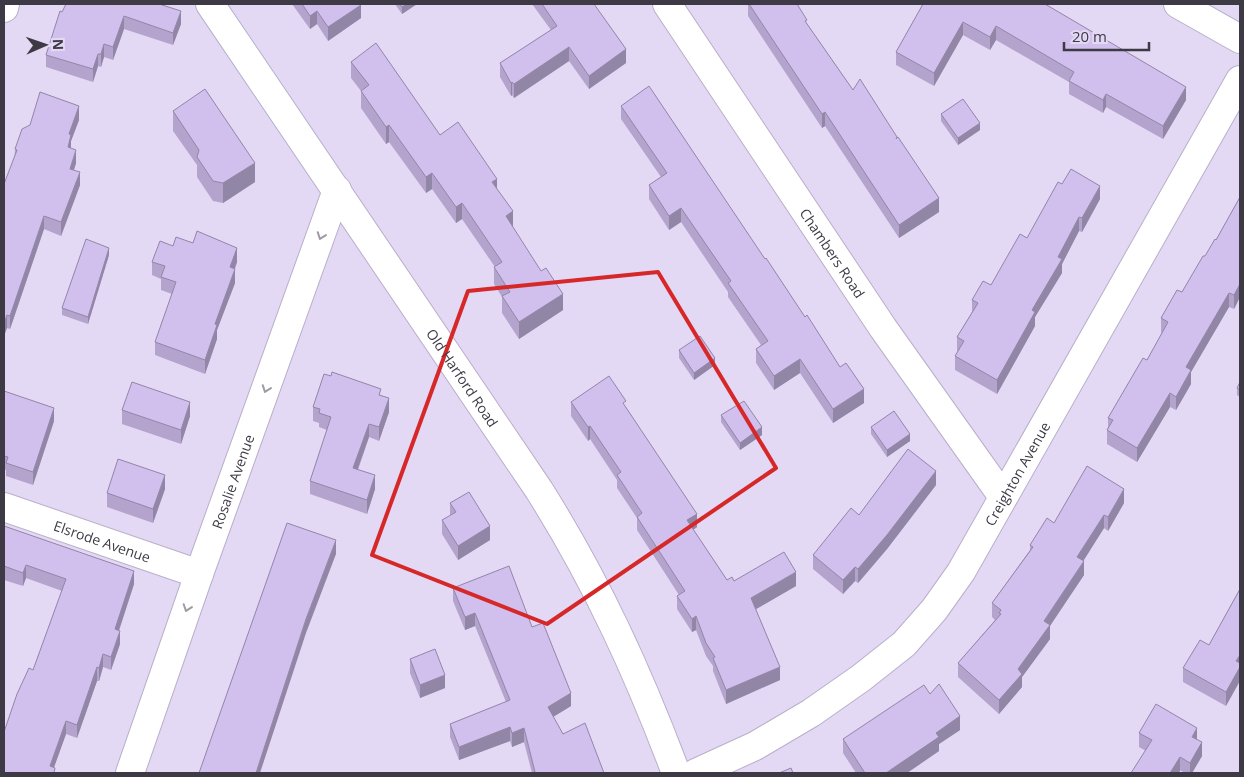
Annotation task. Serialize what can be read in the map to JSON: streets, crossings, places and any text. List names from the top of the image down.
{
  "streets": {
    "street": [
      "Chambers Road",
      "Old Harford Road",
      "Creighton Avenue",
      "Rosalie Avenue",
      "Elsrode Avenue"
    ]
  },
  "crossings": [
    ["Chambers Road", "Creighton Avenue"],
    ["Old Harford Road", "Rosalie Avenue"],
    ["Rosalie Avenue", "Elsrode Avenue"]
  ],
  "one_way": ["Rosalie Avenue"],
  "scale_bar": "20 m",
  "north": "right"
}
